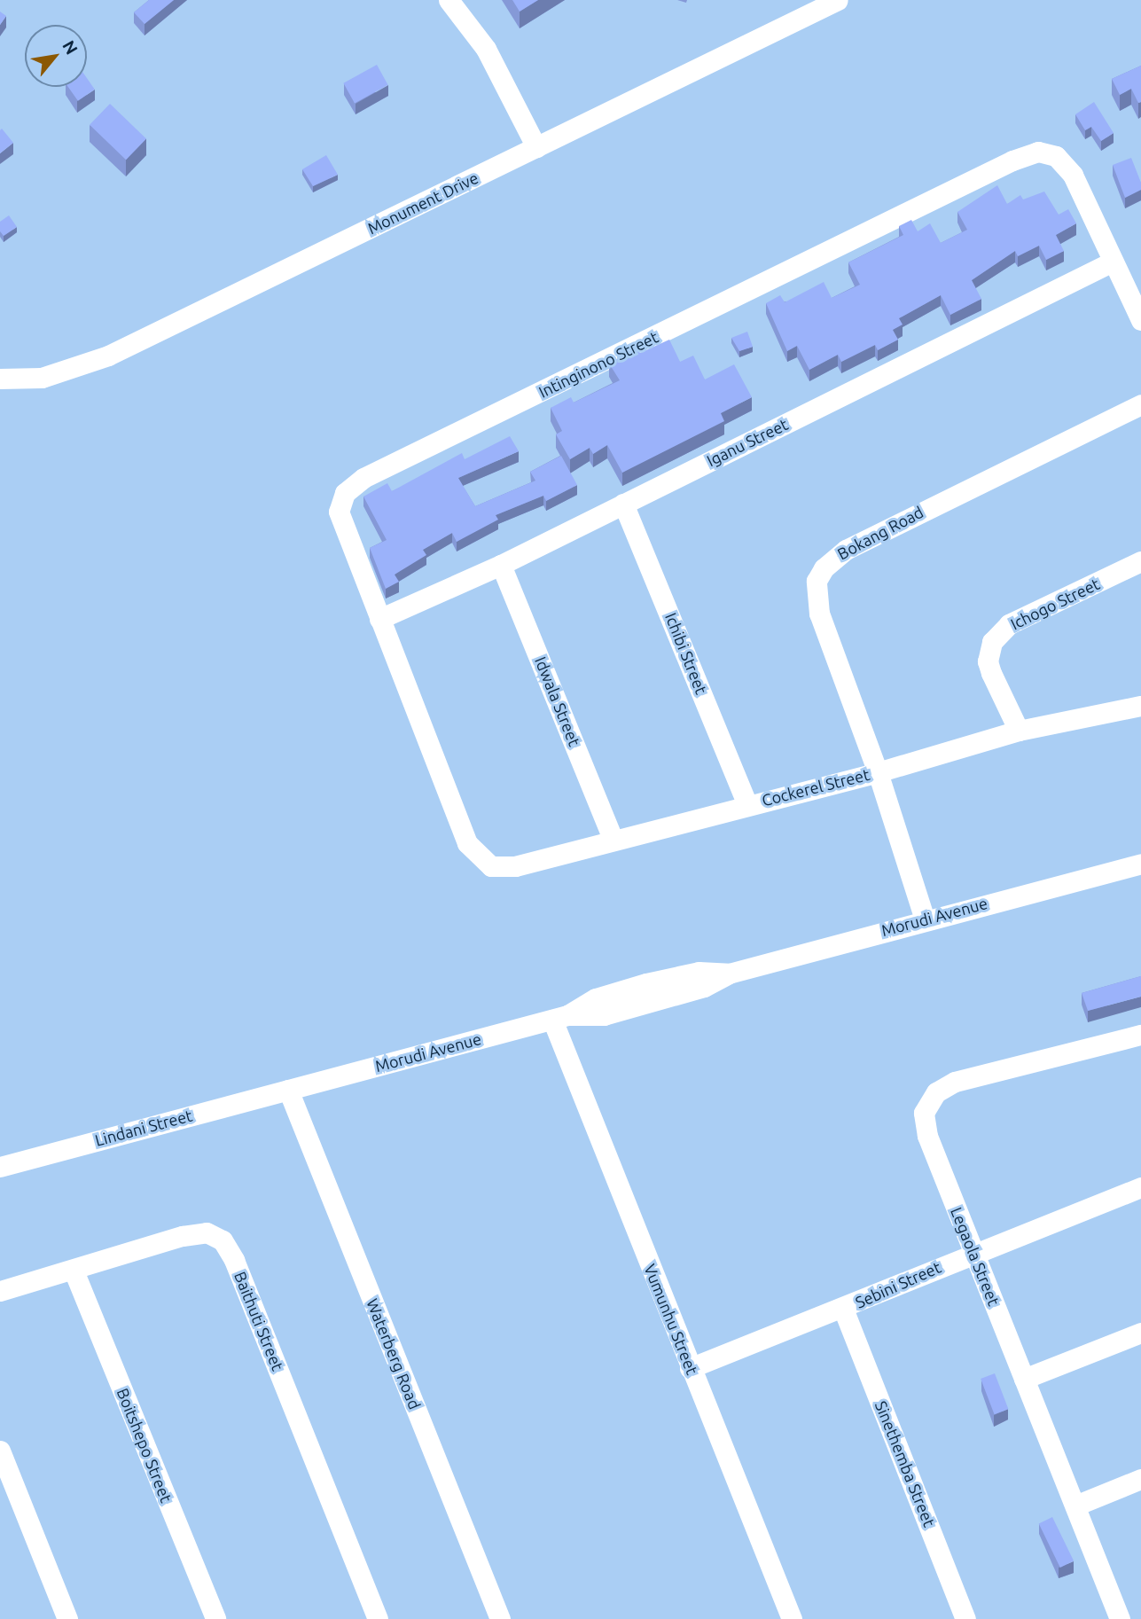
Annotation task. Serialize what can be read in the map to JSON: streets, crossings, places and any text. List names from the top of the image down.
{
  "streets": {
    "street": [
      "Monument Drive",
      "Intinginono Street",
      "Iganu Street",
      "Bokang Road",
      "Ichogo Street",
      "Ichibi Street",
      "Idwala Street",
      "Cockerel Street",
      "Morudi Avenue",
      "Lindani Street",
      "Legaola Street",
      "Sebini Street",
      "Vumunhu Street",
      "Baithuti Street",
      "Waterberg Road",
      "Boitshepo Street",
      "Sinethemba Street"
    ]
  },
  "crossings": [
    ["Intinginono Street", "Iganu Street"],
    ["Intinginono Street", "Cockerel Street"],
    ["Iganu Street", "Ichibi Street"],
    ["Iganu Street", "Idwala Street"],
    ["Bokang Road", "Cockerel Street"],
    ["Bokang Road", "Morudi Avenue"],
    ["Ichogo Street", "Cockerel Street"],
    ["Ichibi Street", "Cockerel Street"],
    ["Idwala Street", "Cockerel Street"],
    ["Morudi Avenue", "Lindani Street"],
    ["Morudi Avenue", "Vumunhu Street"],
    ["Morudi Avenue", "Waterberg Road"],
    ["Lindani Street", "Waterberg Road"],
    ["Legaola Street", "Sebini Street"],
    ["Sebini Street", "Vumunhu Street"],
    ["Sebini Street", "Sinethemba Street"],
    ["Baithuti Street", "Boitshepo Street"]
  ],
  "north": "top right"
}
